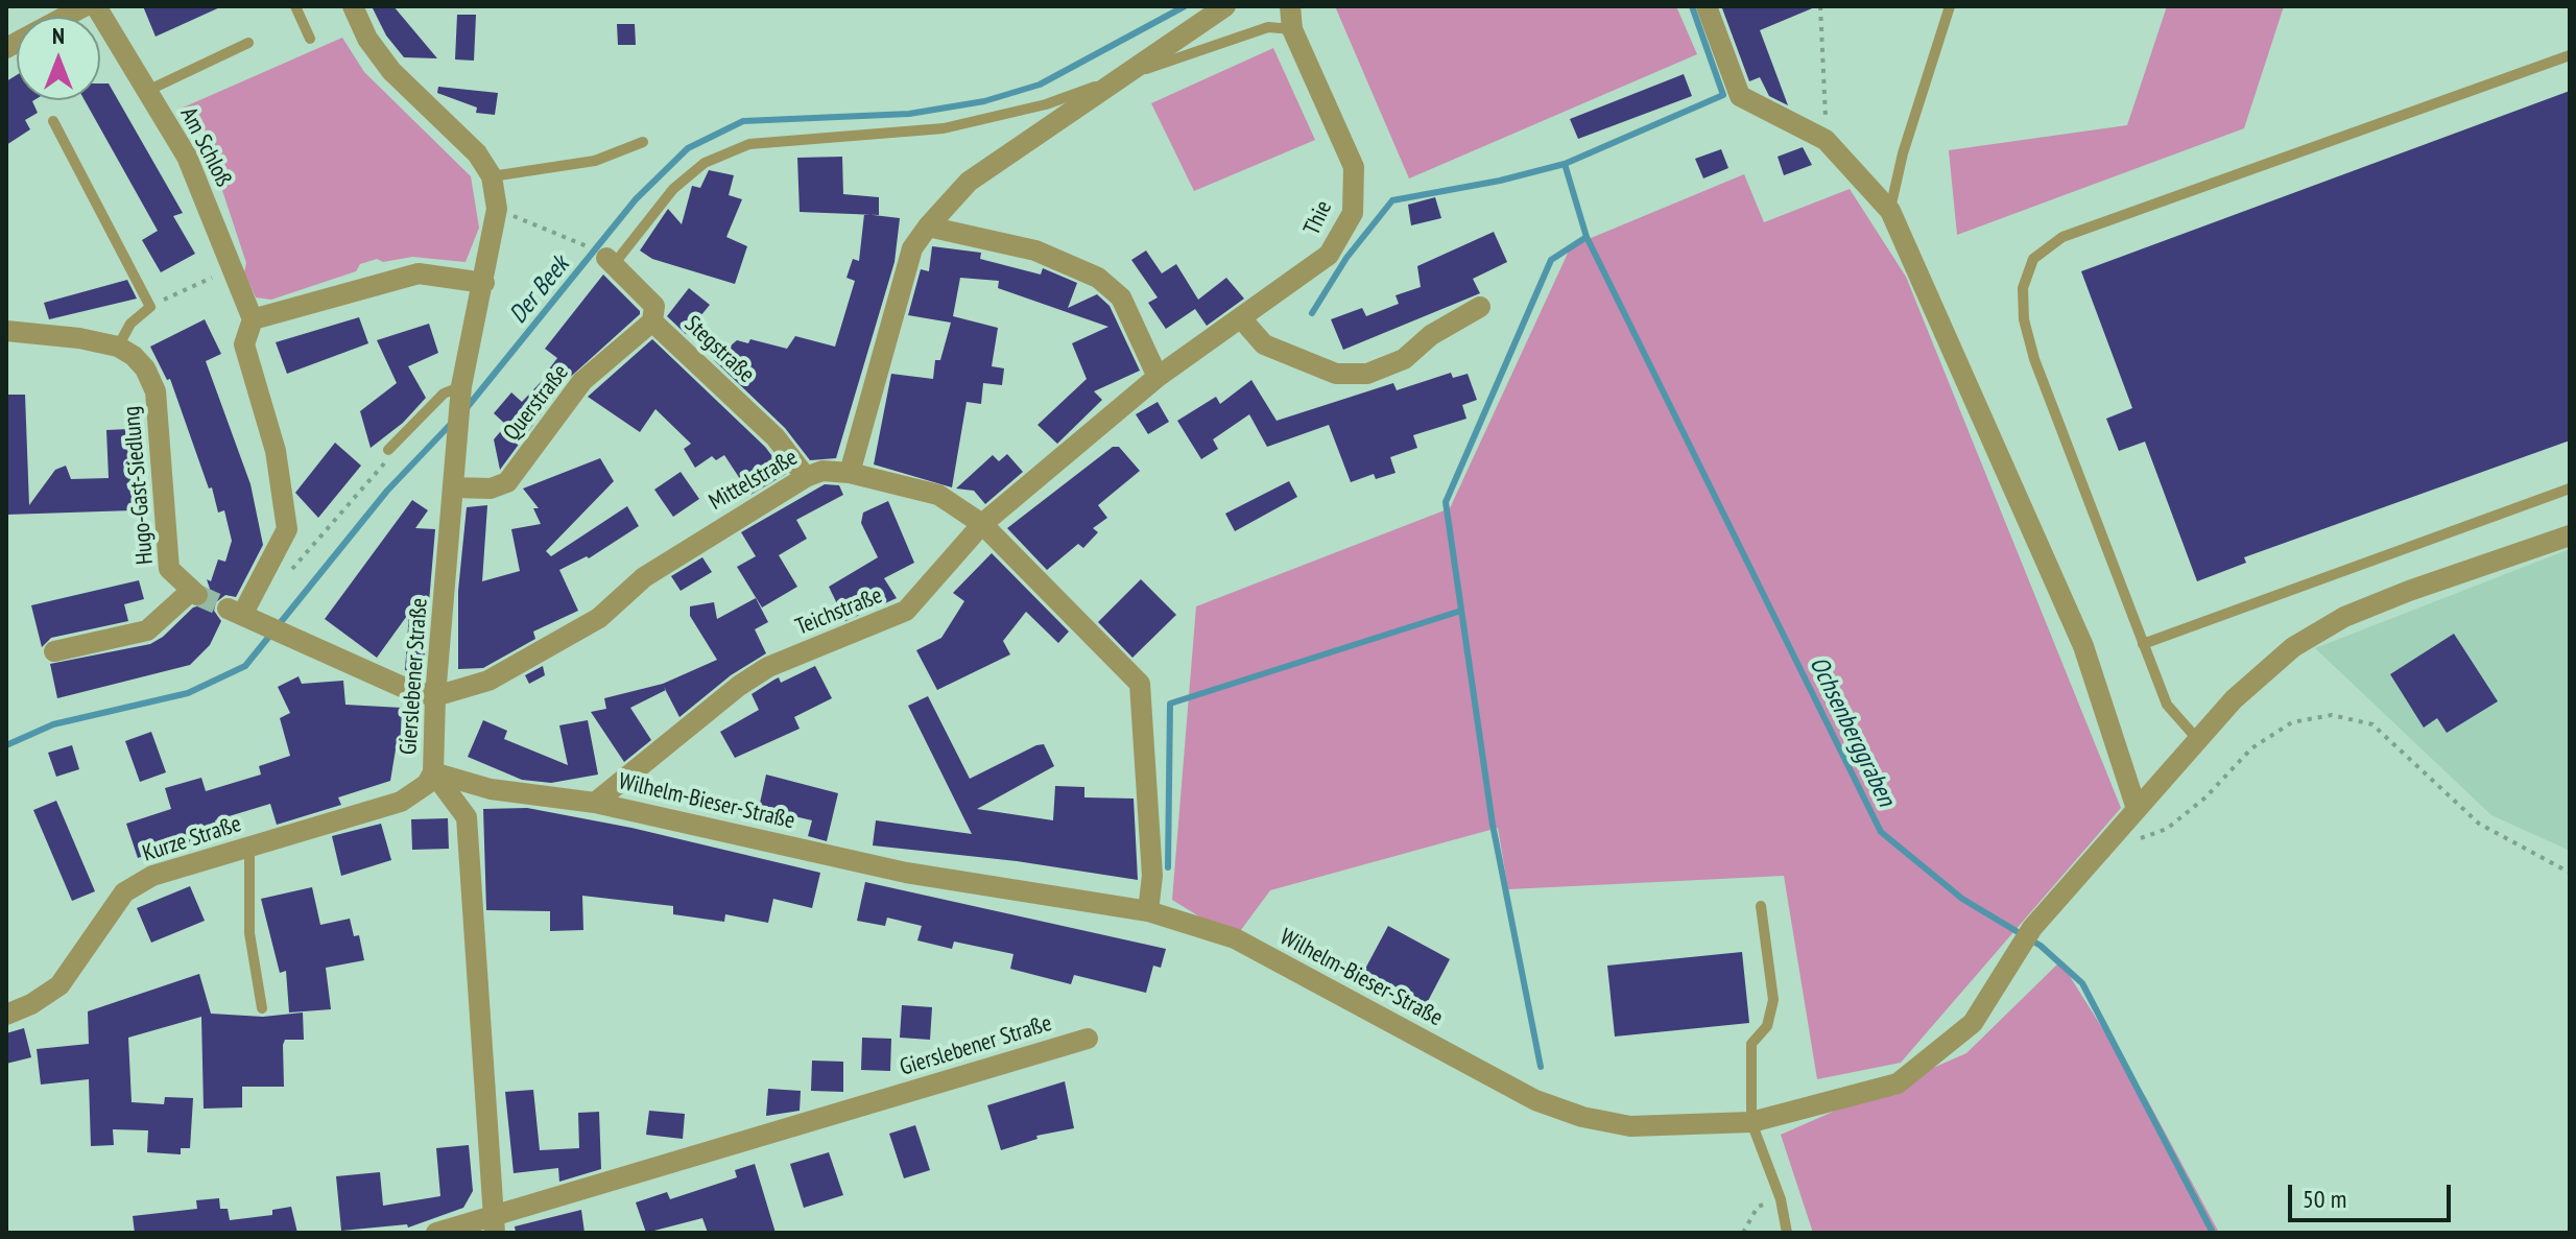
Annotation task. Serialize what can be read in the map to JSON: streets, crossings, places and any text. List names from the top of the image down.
{
  "streets": {
    "street": [
      "Am Schloß",
      "Thie",
      "Stegstraße",
      "Querstraße",
      "Mittelstraße",
      "Hugo-Gast-Siedlung",
      "Teichstraße",
      "Gierslebener Straße",
      "Wilhelm-Bieser-Straße",
      "Kurze Straße"
    ]
  },
  "crossings": [
    ["Thie", "Teichstraße"],
    ["Stegstraße", "Querstraße"],
    ["Stegstraße", "Mittelstraße"],
    ["Querstraße", "Gierslebener Straße"],
    ["Mittelstraße", "Teichstraße"],
    ["Mittelstraße", "Gierslebener Straße"],
    ["Mittelstraße", "Wilhelm-Bieser-Straße"],
    ["Teichstraße", "Wilhelm-Bieser-Straße"],
    ["Gierslebener Straße", "Wilhelm-Bieser-Straße"],
    ["Gierslebener Straße", "Kurze Straße"],
    ["Wilhelm-Bieser-Straße", "Kurze Straße"]
  ],
  "water": ["Der Beek", "Ochsenberggraben"],
  "scale_bar": "50 m",
  "north": "top"
}
